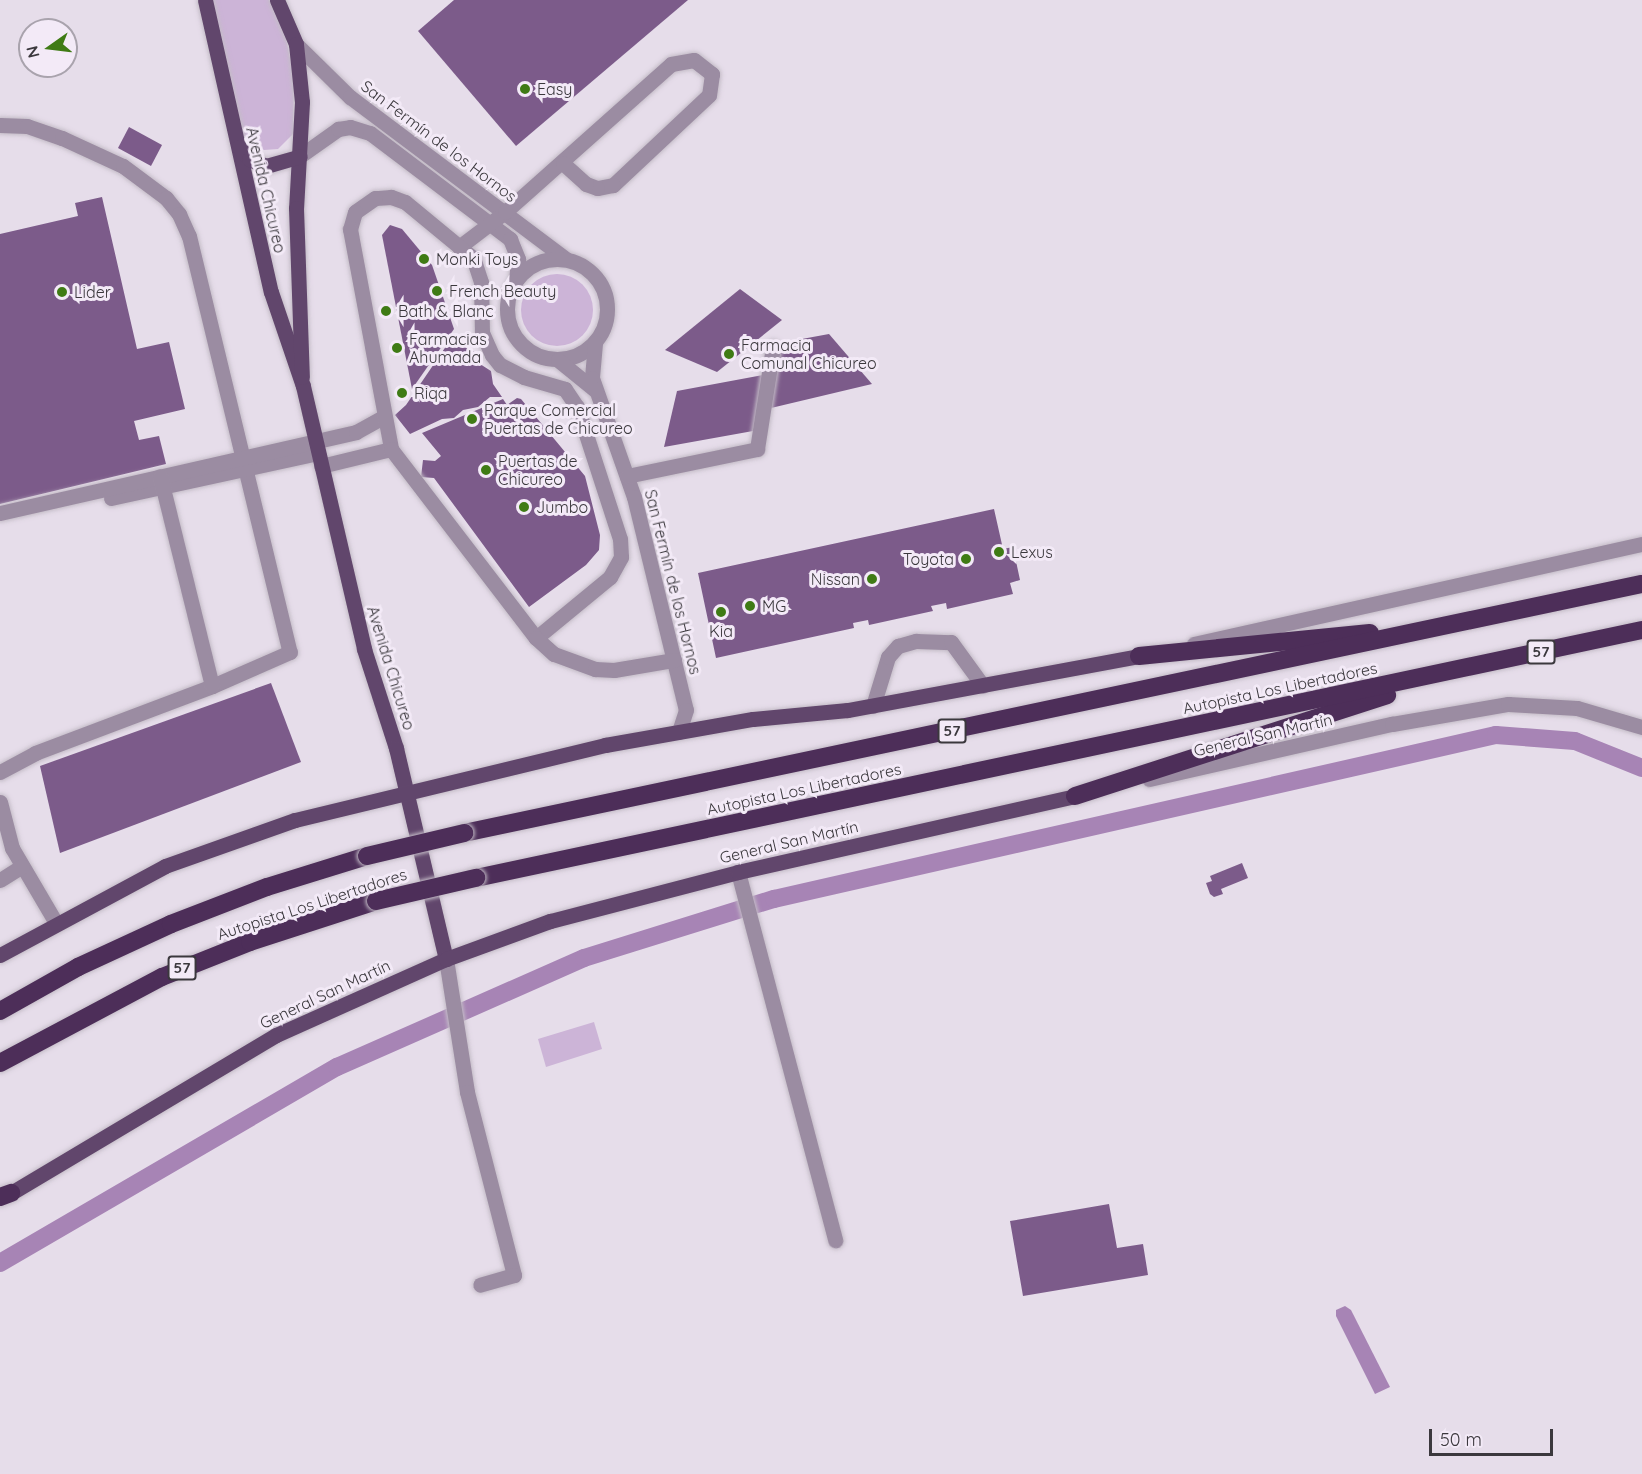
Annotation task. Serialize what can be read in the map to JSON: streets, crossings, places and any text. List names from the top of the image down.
{
  "streets": {
    "highway": ["57", "Autopista Los Libertadores"],
    "main road": ["Avenida Chicureo", "General San Martín"],
    "street": ["San Fermín de los Hornos"]
  },
  "crossings": [
    ["San Fermín de los Hornos", "Avenida Chicureo"],
    ["Avenida Chicureo", "General San Martín"]
  ],
  "places": [
    "Easy",
    "Monki Toys",
    "French Beauty",
    "Lider",
    "Bath & Blanc",
    "Farmacias Ahumada",
    "Farmacia Comunal Chicureo",
    "Riqa",
    "Parque Comercial Puertas de Chicureo",
    "Puertas de Chicureo",
    "Jumbo",
    "Lexus",
    "Toyota",
    "Nissan",
    "MG",
    "Kia"
  ],
  "scale_bar": "50 m",
  "north": "left"
}
